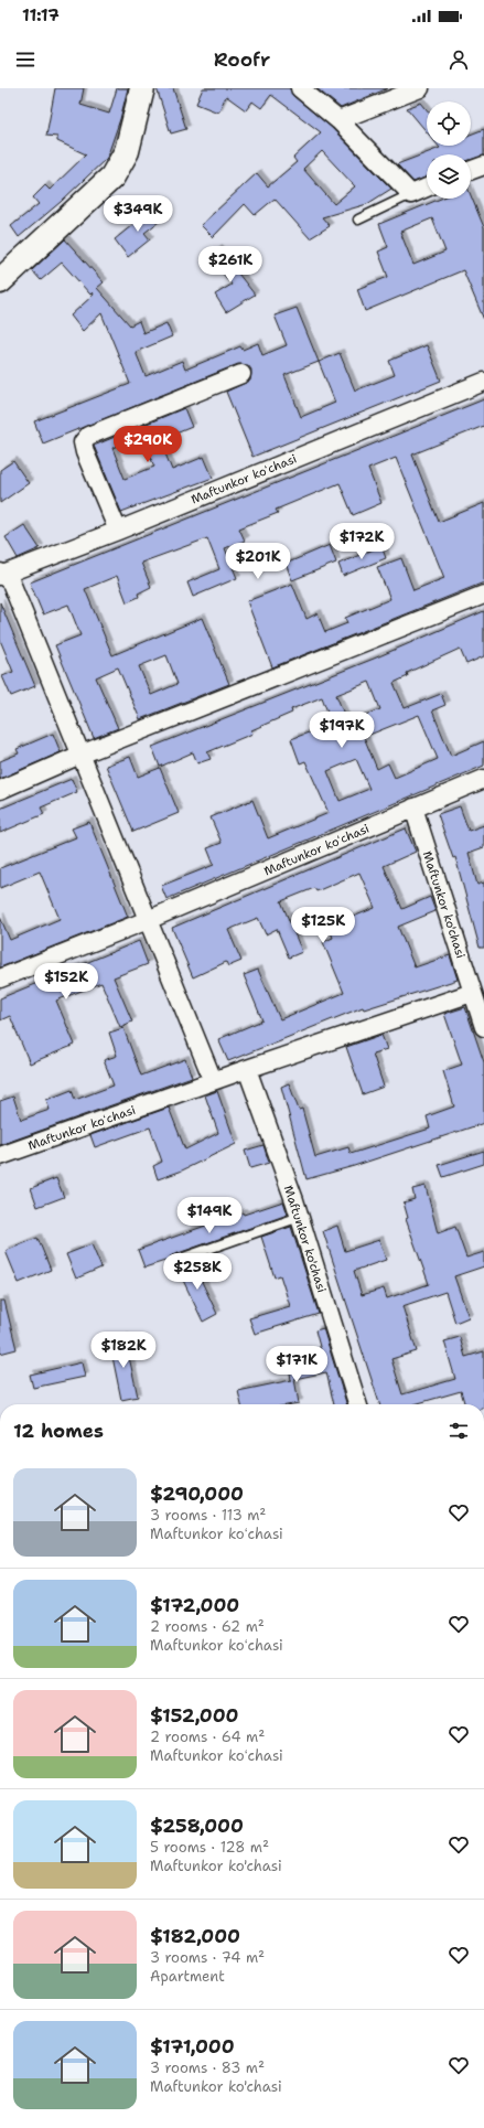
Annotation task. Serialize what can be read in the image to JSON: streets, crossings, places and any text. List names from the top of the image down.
{
  "streets": {
    "street": ["Maftunkor koʻchasi", "Maftunkor ko'chasi"]
  },
  "crossings": [
    ["Maftunkor koʻchasi", "Maftunkor ko'chasi"]
  ],
  "page": {
    "status": "11:17",
    "header": "Roofr",
    "price": [
      "$349K",
      "$261K",
      "$290K",
      "$172K",
      "$201K",
      "$197K",
      "$125K",
      "$152K",
      "$149K",
      "$258K",
      "$182K",
      "$171K"
    ],
    "heading": "12 homes",
    "list": [
      {
        "name": "$290,000",
        "note": "3 rooms · 113 m² · Maftunkor koʻchasi"
      },
      {
        "name": "$172,000",
        "note": "2 rooms · 62 m² · Maftunkor koʻchasi"
      },
      {
        "name": "$152,000",
        "note": "2 rooms · 64 m² · Maftunkor koʻchasi"
      },
      {
        "name": "$258,000",
        "note": "5 rooms · 128 m² · Maftunkor ko'chasi"
      },
      {
        "name": "$182,000",
        "note": "3 rooms · 74 m² · Apartment"
      },
      {
        "name": "$171,000",
        "note": "3 rooms · 83 m² · Maftunkor ko'chasi"
      }
    ]
  }
}
